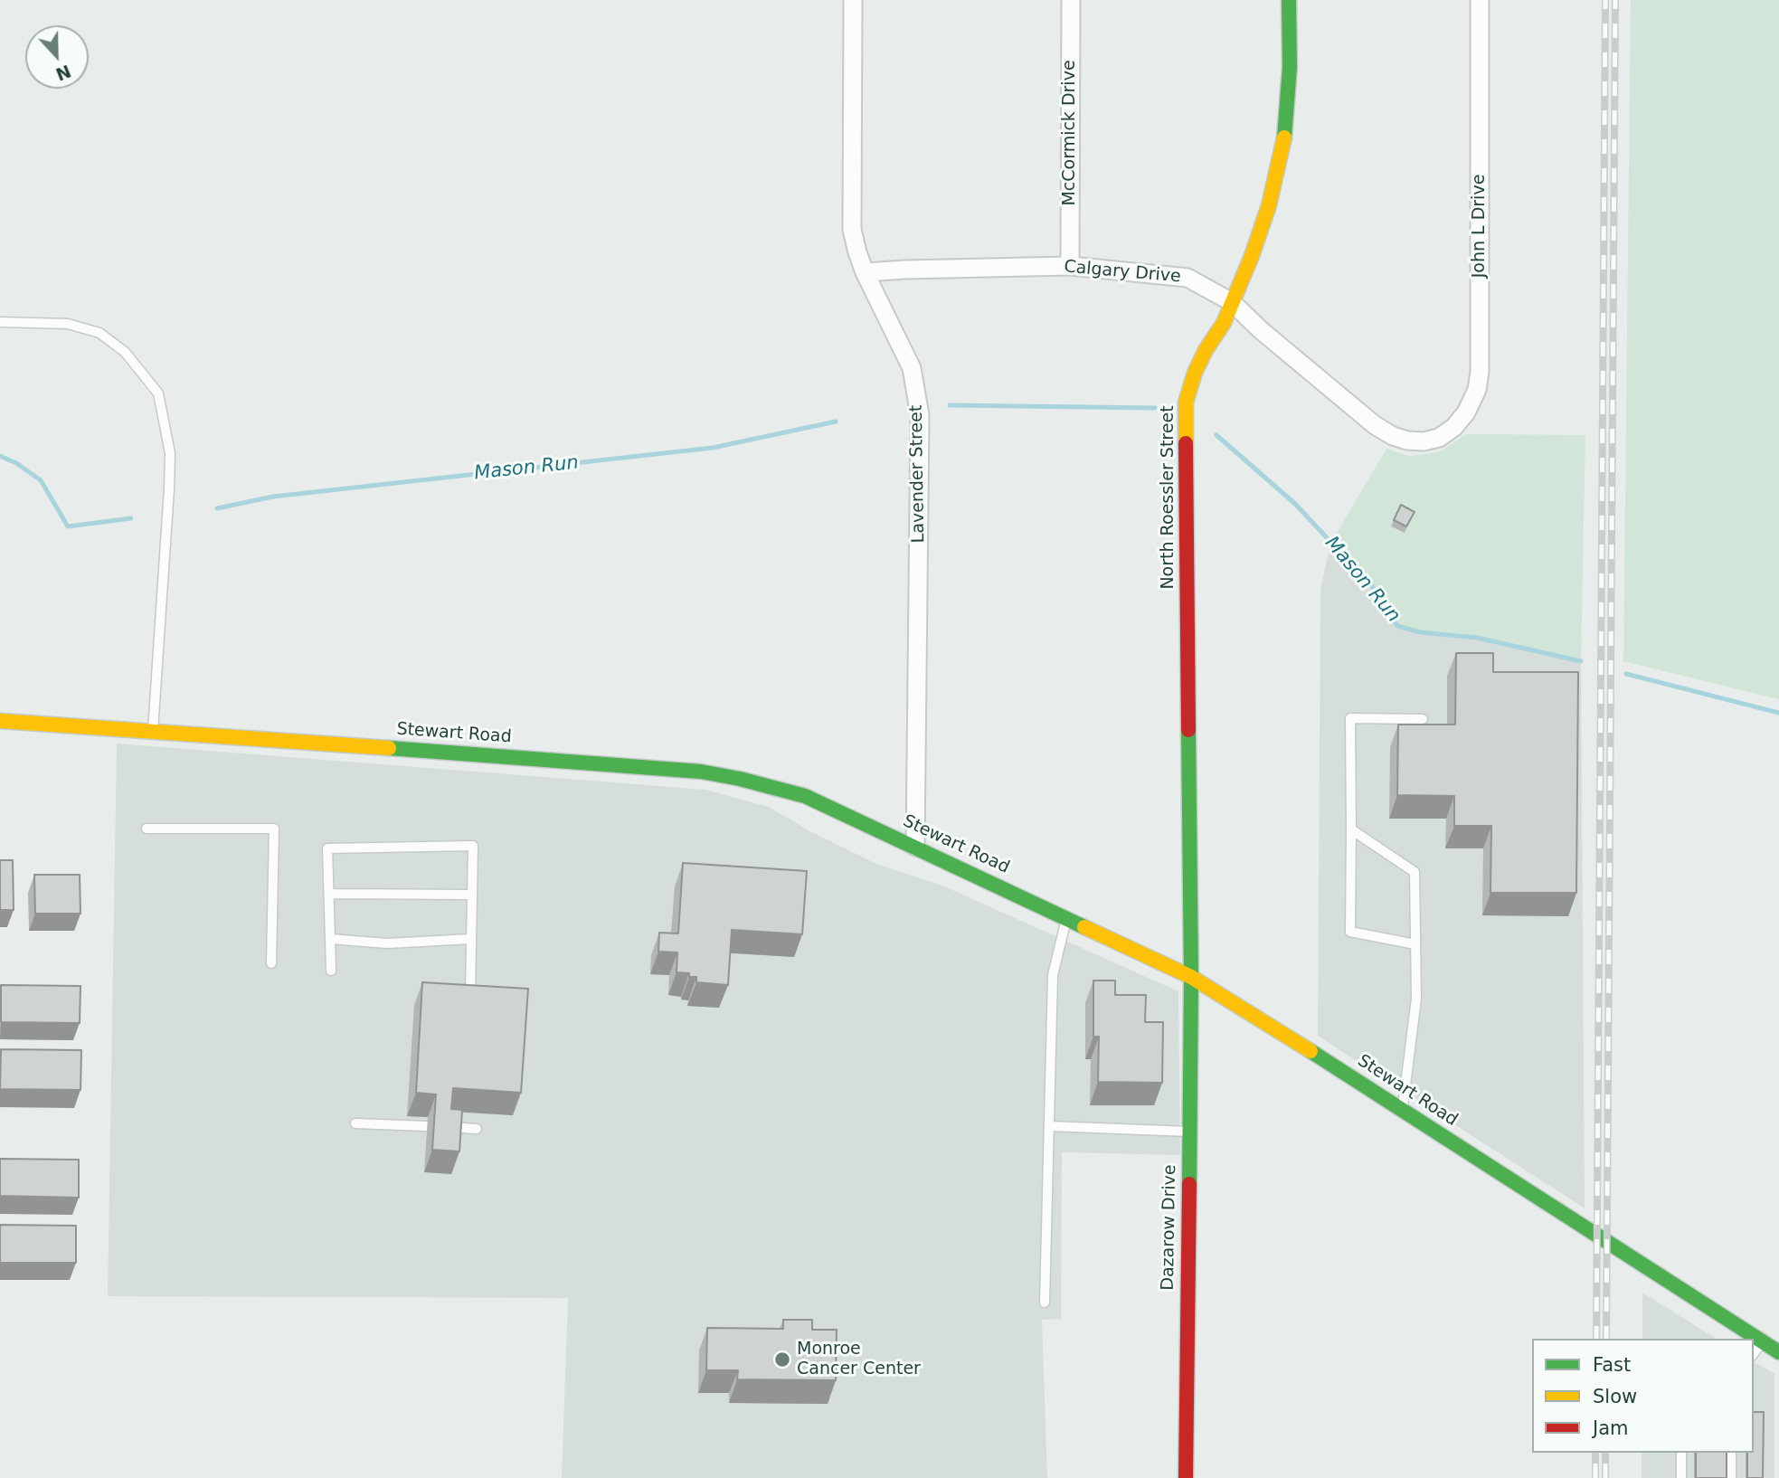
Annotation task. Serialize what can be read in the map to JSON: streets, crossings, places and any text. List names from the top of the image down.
{
  "streets": {
    "street": [
      "McCormick Drive",
      "John L Drive",
      "Calgary Drive",
      "Lavender Street",
      "North Roessler Street",
      "Stewart Road",
      "Dazarow Drive"
    ]
  },
  "crossings": [
    ["McCormick Drive", "Calgary Drive"],
    ["John L Drive", "Calgary Drive"],
    ["Calgary Drive", "Lavender Street"],
    ["Calgary Drive", "North Roessler Street"],
    ["Lavender Street", "Stewart Road"],
    ["North Roessler Street", "Stewart Road"],
    ["North Roessler Street", "Dazarow Drive"],
    ["Stewart Road", "Dazarow Drive"]
  ],
  "water": ["Mason Run"],
  "places": ["Monroe Cancer Center"],
  "legend": ["Fast", "Slow", "Jam"],
  "north": "bottom"
}
